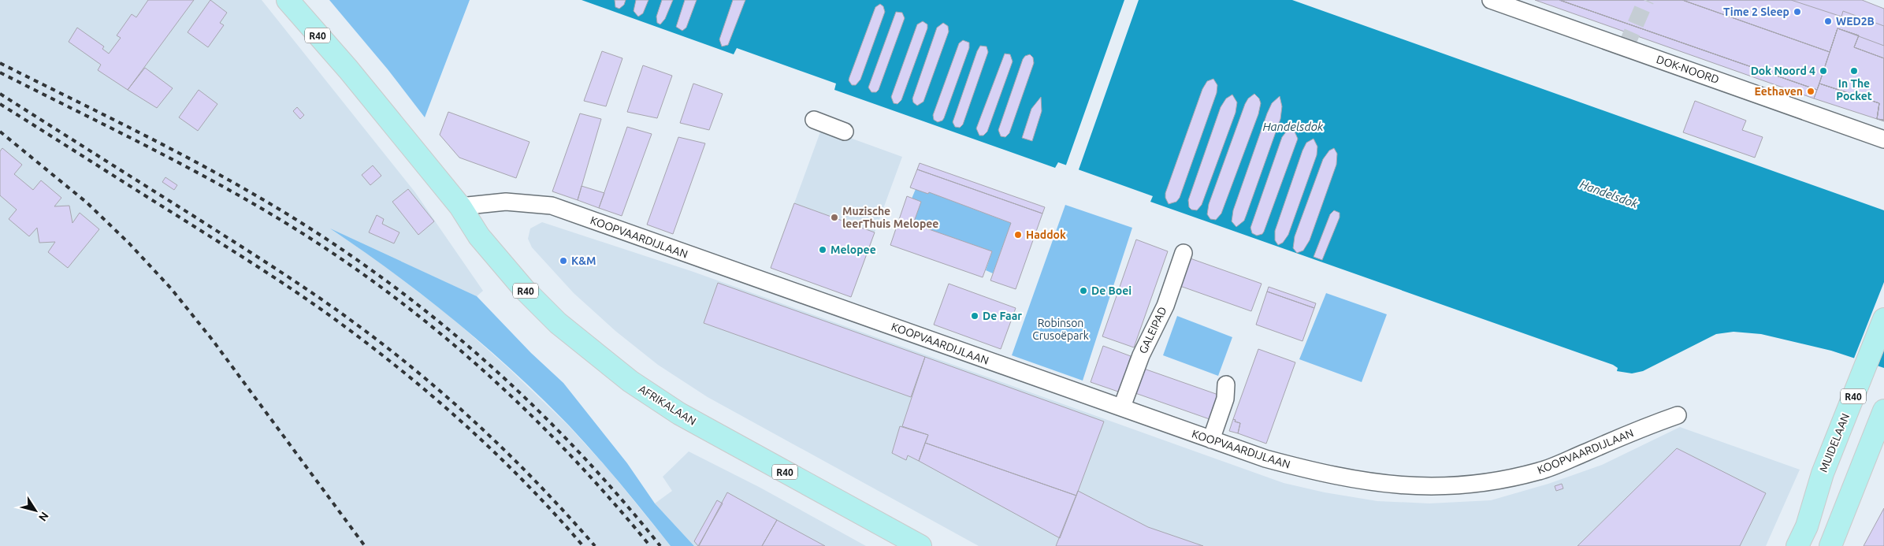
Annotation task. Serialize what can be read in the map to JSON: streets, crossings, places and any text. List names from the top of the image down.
{
  "streets": {
    "main road": ["R40", "AFRIKALAAN", "MUIDELAAN"],
    "street": ["DOK-NOORD", "KOOPVAARDIJLAAN", "GALEIPAD"]
  },
  "crossings": [
    ["R40", "KOOPVAARDIJLAAN"],
    ["R40", "AFRIKALAAN"],
    ["KOOPVAARDIJLAAN", "GALEIPAD"],
    ["KOOPVAARDIJLAAN", "AFRIKALAAN"]
  ],
  "water": ["Handelsdok"],
  "parks": ["Robinson Crusoëpark"],
  "places": [
    "Time 2 Sleep",
    "WED2B",
    "Dok Noord 4",
    "In The Pocket",
    "Eethaven",
    "Muzische leerThuis Melopee",
    "Haddok",
    "Melopee",
    "K&M",
    "De Boei",
    "De Faar"
  ],
  "north": "bottom right"
}
